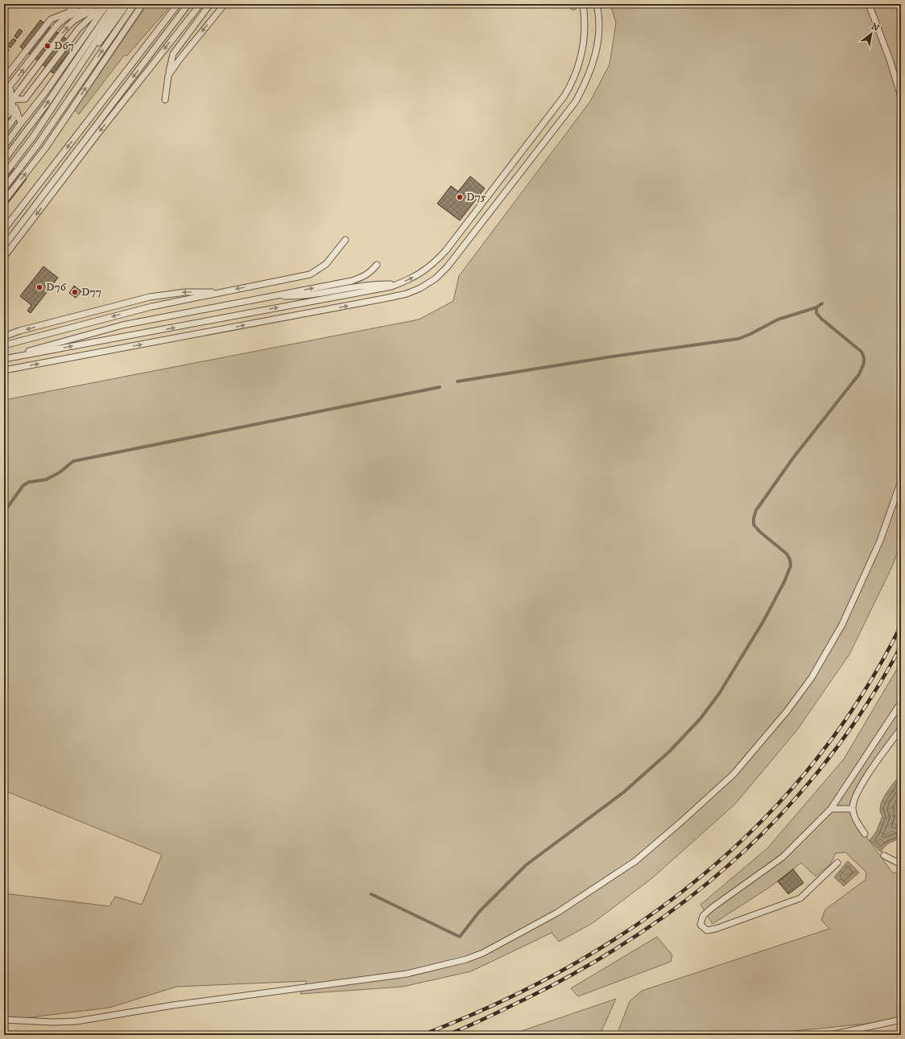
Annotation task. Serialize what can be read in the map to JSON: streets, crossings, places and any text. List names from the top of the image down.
{
  "places": [
    "D67",
    "D75",
    "D76",
    "D77"
  ],
  "north": "top right"
}
